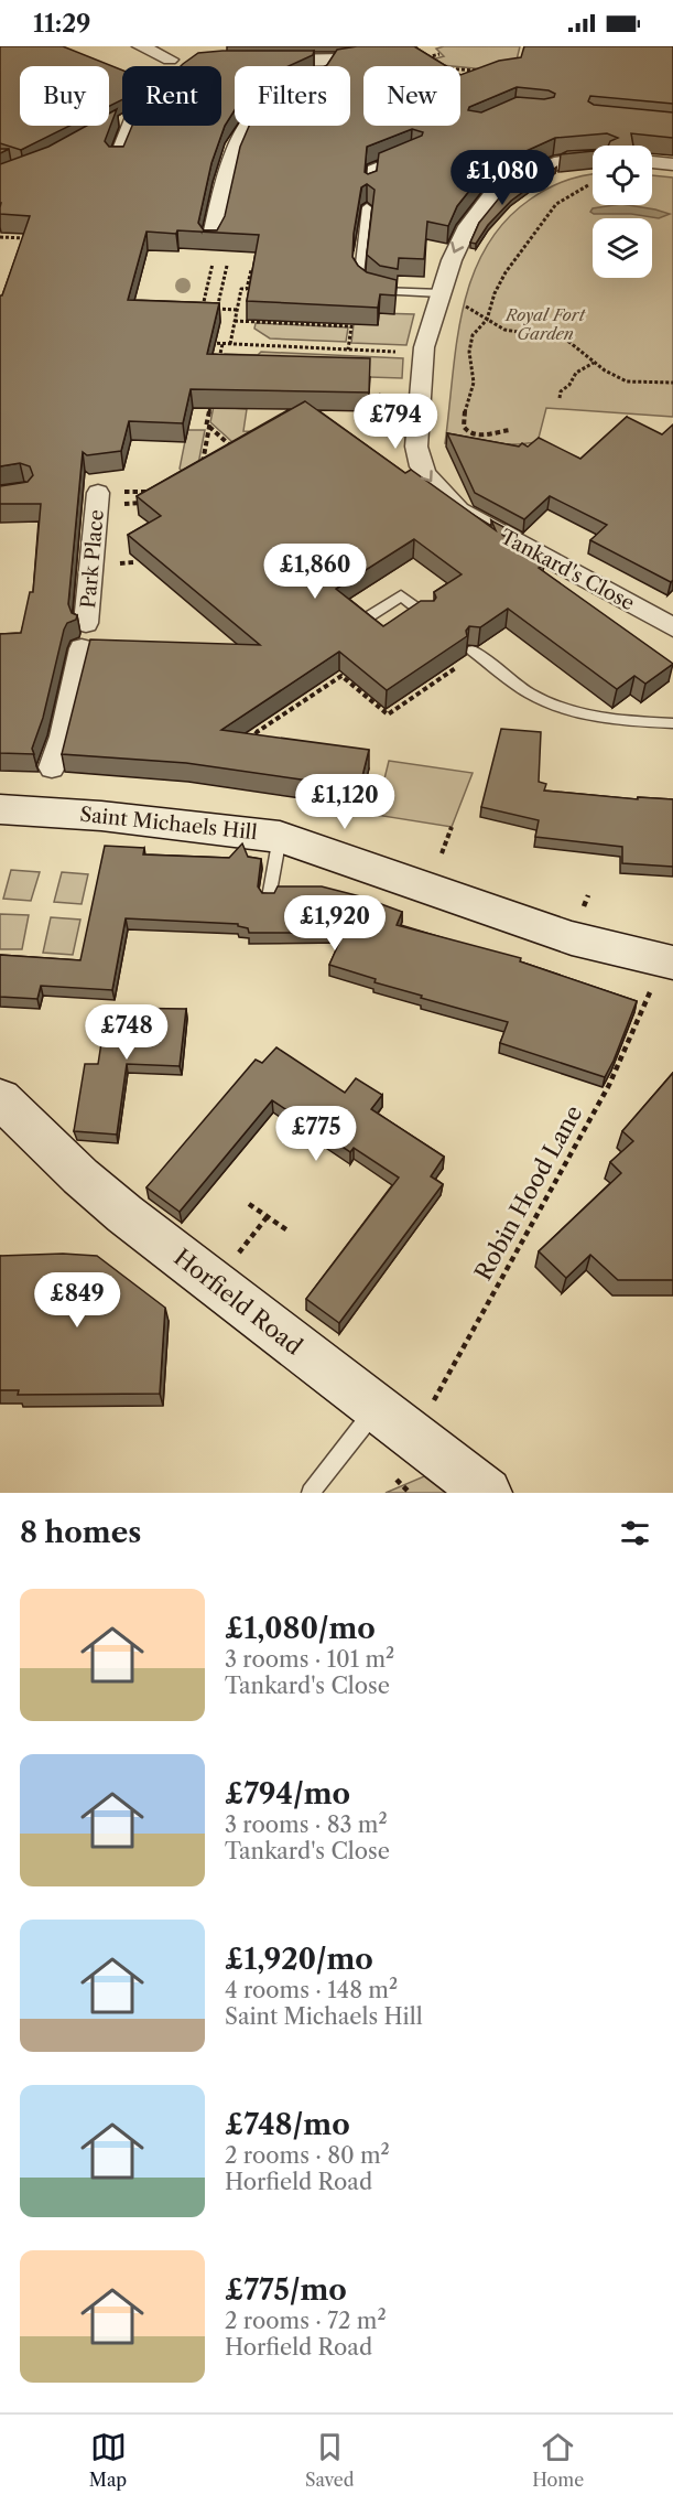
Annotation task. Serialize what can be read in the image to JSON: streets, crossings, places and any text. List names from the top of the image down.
{
  "streets": {
    "street": [
      "Park Place",
      "Tankard's Close",
      "Saint Michaels Hill",
      "Horfield Road"
    ],
    "path": ["Robin Hood Lane"]
  },
  "crossings": [
    ["Saint Michaels Hill", "Robin Hood Lane"],
    ["Robin Hood Lane", "Horfield Road"]
  ],
  "parks": ["Royal Fort Garden"],
  "page": {
    "status": "11:29",
    "chip": [
      "Buy",
      "Rent",
      "Filters",
      "New"
    ],
    "price": [
      "£1,080",
      "£794",
      "£1,860",
      "£1,120",
      "£1,920",
      "£748",
      "£775",
      "£849"
    ],
    "heading": "8 homes",
    "list": [
      {
        "name": "£1,080/mo",
        "note": "3 rooms · 101 m² · Tankard's Close"
      },
      {
        "name": "£794/mo",
        "note": "3 rooms · 83 m² · Tankard's Close"
      },
      {
        "name": "£1,920/mo",
        "note": "4 rooms · 148 m² · Saint Michaels Hill"
      },
      {
        "name": "£748/mo",
        "note": "2 rooms · 80 m² · Horfield Road"
      },
      {
        "name": "£775/mo",
        "note": "2 rooms · 72 m² · Horfield Road"
      }
    ],
    "tabs": ["Map", "Saved", "Home"]
  }
}
